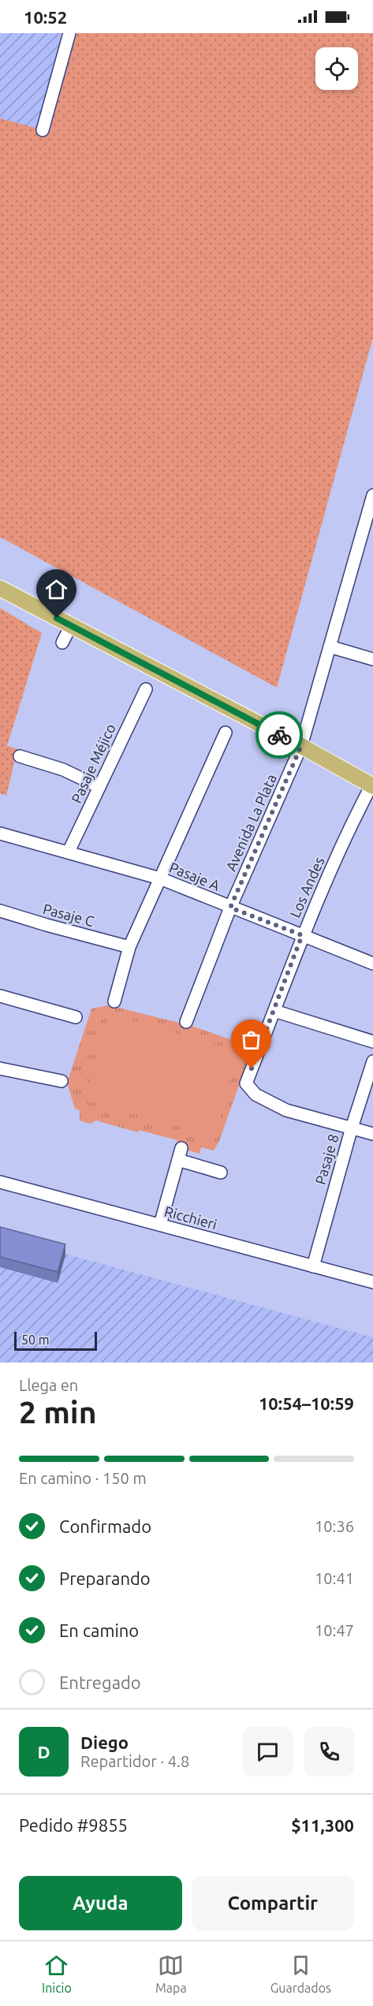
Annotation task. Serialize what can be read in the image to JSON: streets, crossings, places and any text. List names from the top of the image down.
{
  "streets": {
    "street": [
      "Pasaje Méjico",
      "Avenida La Plata",
      "Pasaje A",
      "Los Andes",
      "Pasaje C",
      "Pasaje 8",
      "Ricchieri"
    ]
  },
  "crossings": [
    ["Pasaje Méjico", "Pasaje A"],
    ["Avenida La Plata", "Pasaje A"],
    ["Pasaje A", "Los Andes"],
    ["Los Andes", "Pasaje 8"],
    ["Pasaje 8", "Ricchieri"]
  ],
  "scale_bar": "50 m",
  "page": {
    "status": "10:52",
    "scale": "50 m",
    "heading": ["2 min", "Llega en", "10:54–10:59"],
    "panel": [
      "Diego",
      "Repartidor · 4.8",
      "Pedido #9855",
      "$11,300"
    ],
    "bar": "En camino · 150 m",
    "list": [
      ["Confirmado", "10:36"],
      ["Preparando", "10:41"],
      ["En camino", "10:47"],
      "Entregado"
    ],
    "round": "D",
    "buttons": ["Ayuda", "Compartir"],
    "tabs": ["Inicio", "Mapa", "Guardados"]
  }
}
